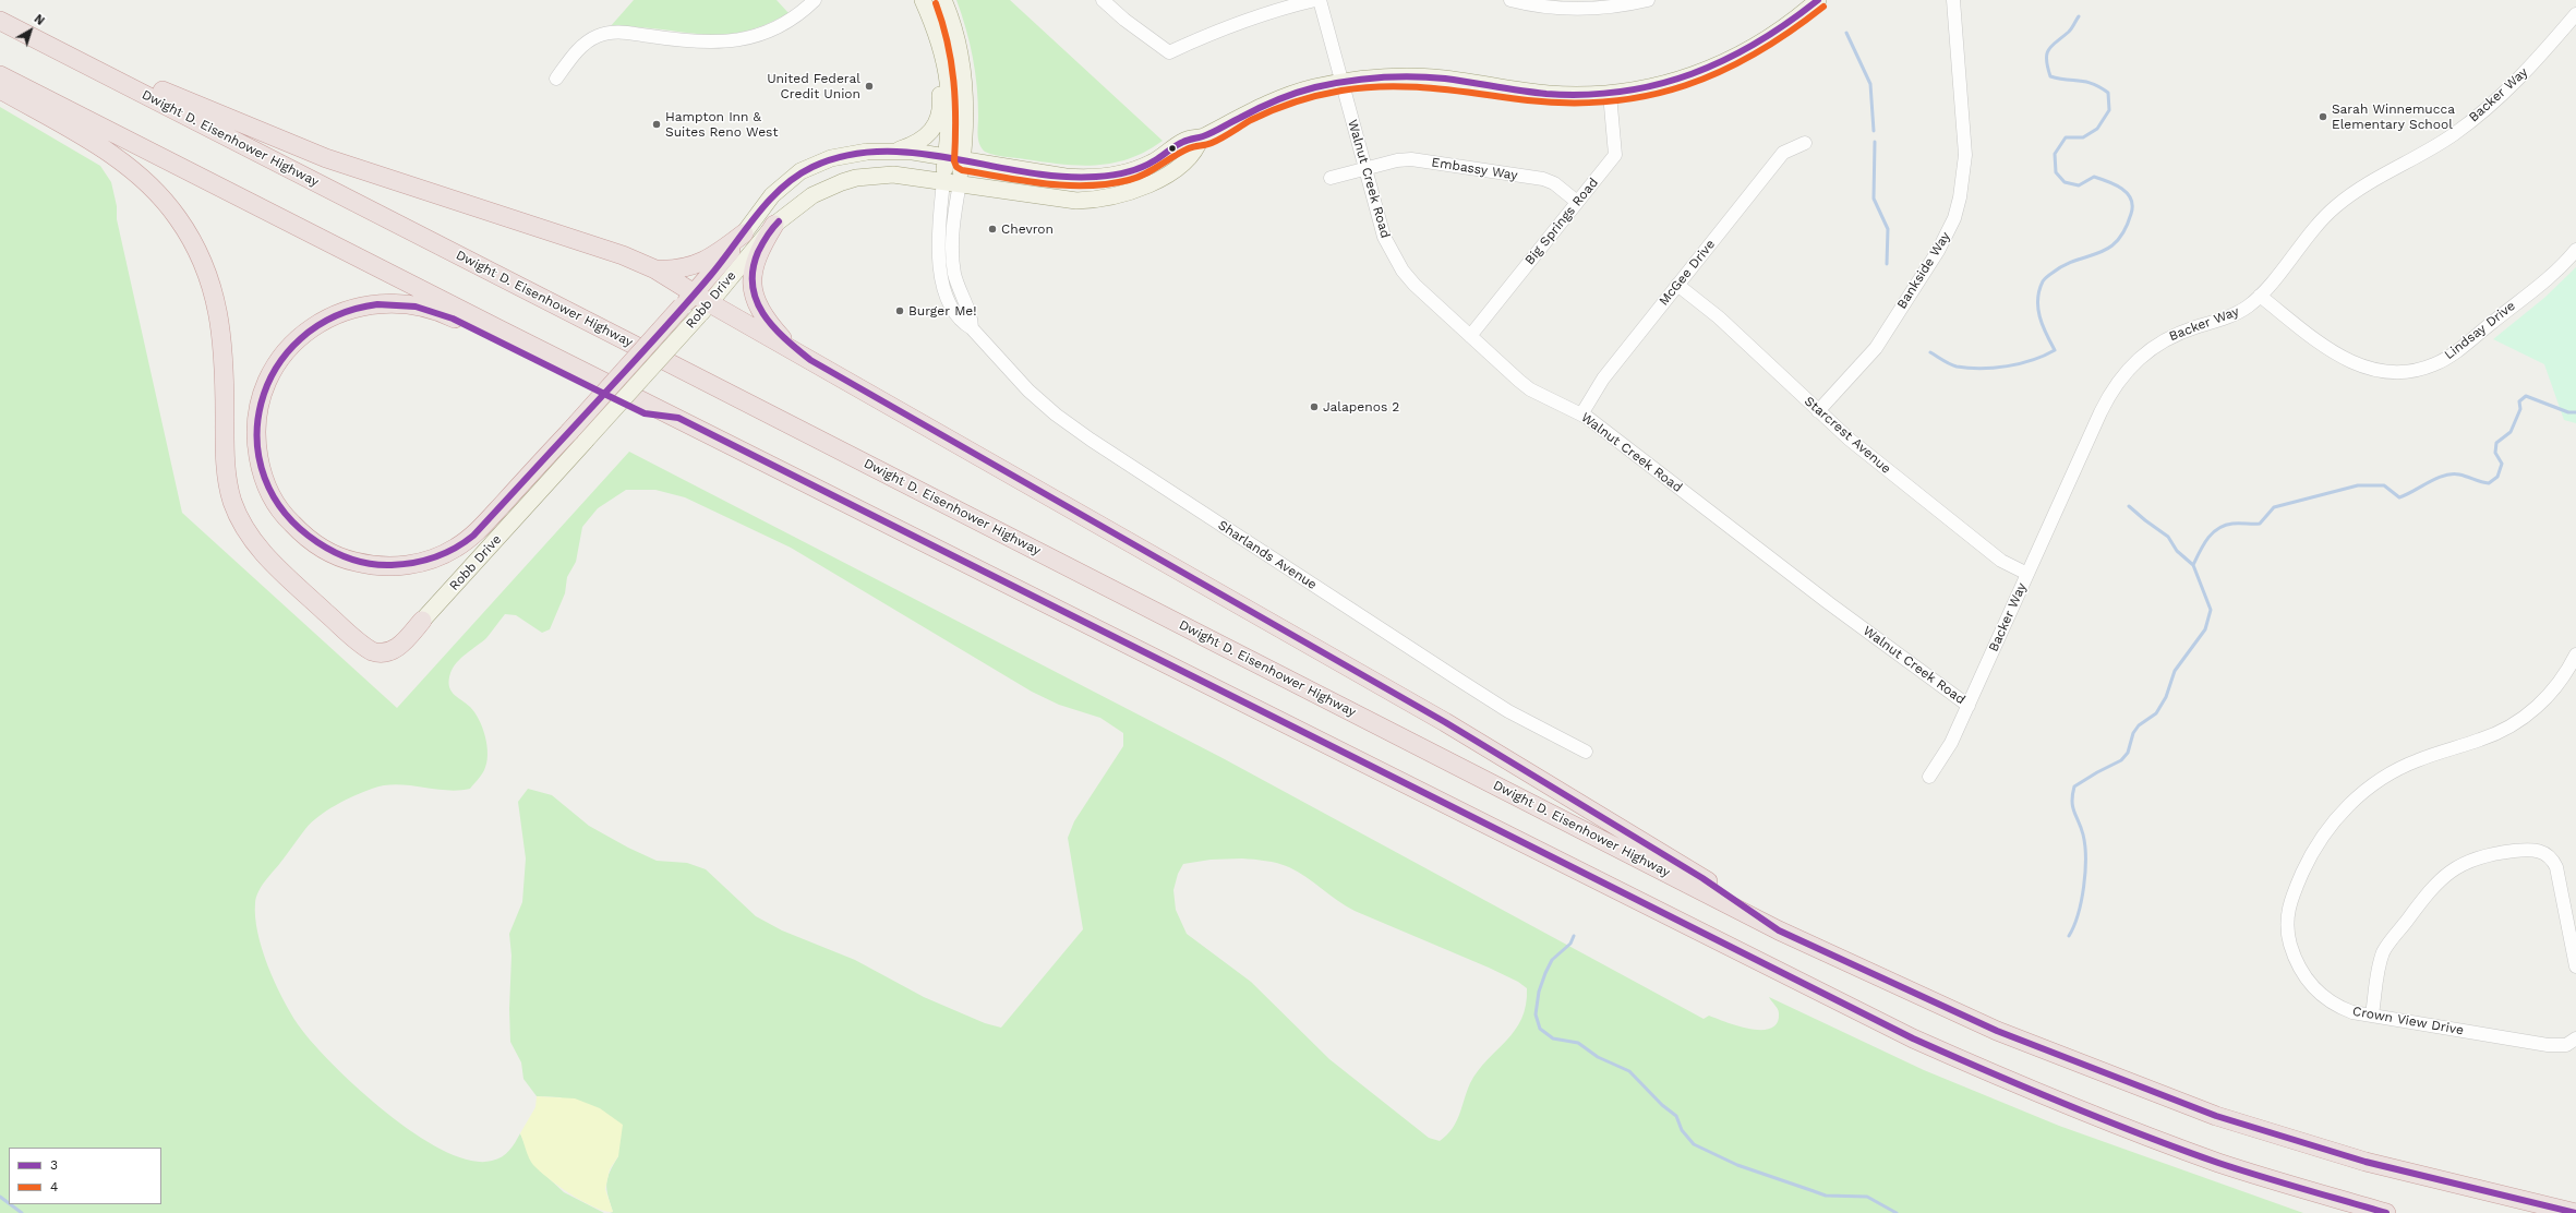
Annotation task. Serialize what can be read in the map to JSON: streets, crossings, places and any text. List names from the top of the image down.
{
  "streets": {
    "highway": ["Dwight D. Eisenhower Highway"],
    "main road": ["Robb Drive", "Sharlands Avenue"],
    "street": [
      "Backer Way",
      "Embassy Way",
      "Walnut Creek Road",
      "Big Springs Road",
      "Bankside Way",
      "McGee Drive",
      "Lindsay Drive",
      "Starcrest Avenue",
      "Crown View Drive"
    ]
  },
  "crossings": [
    ["Backer Way", "Walnut Creek Road"],
    ["Backer Way", "Lindsay Drive"],
    ["Backer Way", "Starcrest Avenue"],
    ["Embassy Way", "Walnut Creek Road"],
    ["Embassy Way", "Big Springs Road"],
    ["Walnut Creek Road", "Big Springs Road"],
    ["Walnut Creek Road", "McGee Drive"],
    ["Bankside Way", "Starcrest Avenue"],
    ["McGee Drive", "Starcrest Avenue"],
    ["Robb Drive", "Sharlands Avenue"]
  ],
  "places": [
    "United Federal Credit Union",
    "Sarah Winnemucca Elementary School",
    "Hampton Inn & Suites Reno West",
    "Chevron",
    "Burger Me!",
    "Jalapenos 2"
  ],
  "lines": ["transit line 3", "transit line 4"],
  "legend": ["3", "4"],
  "north": "top right"
}
